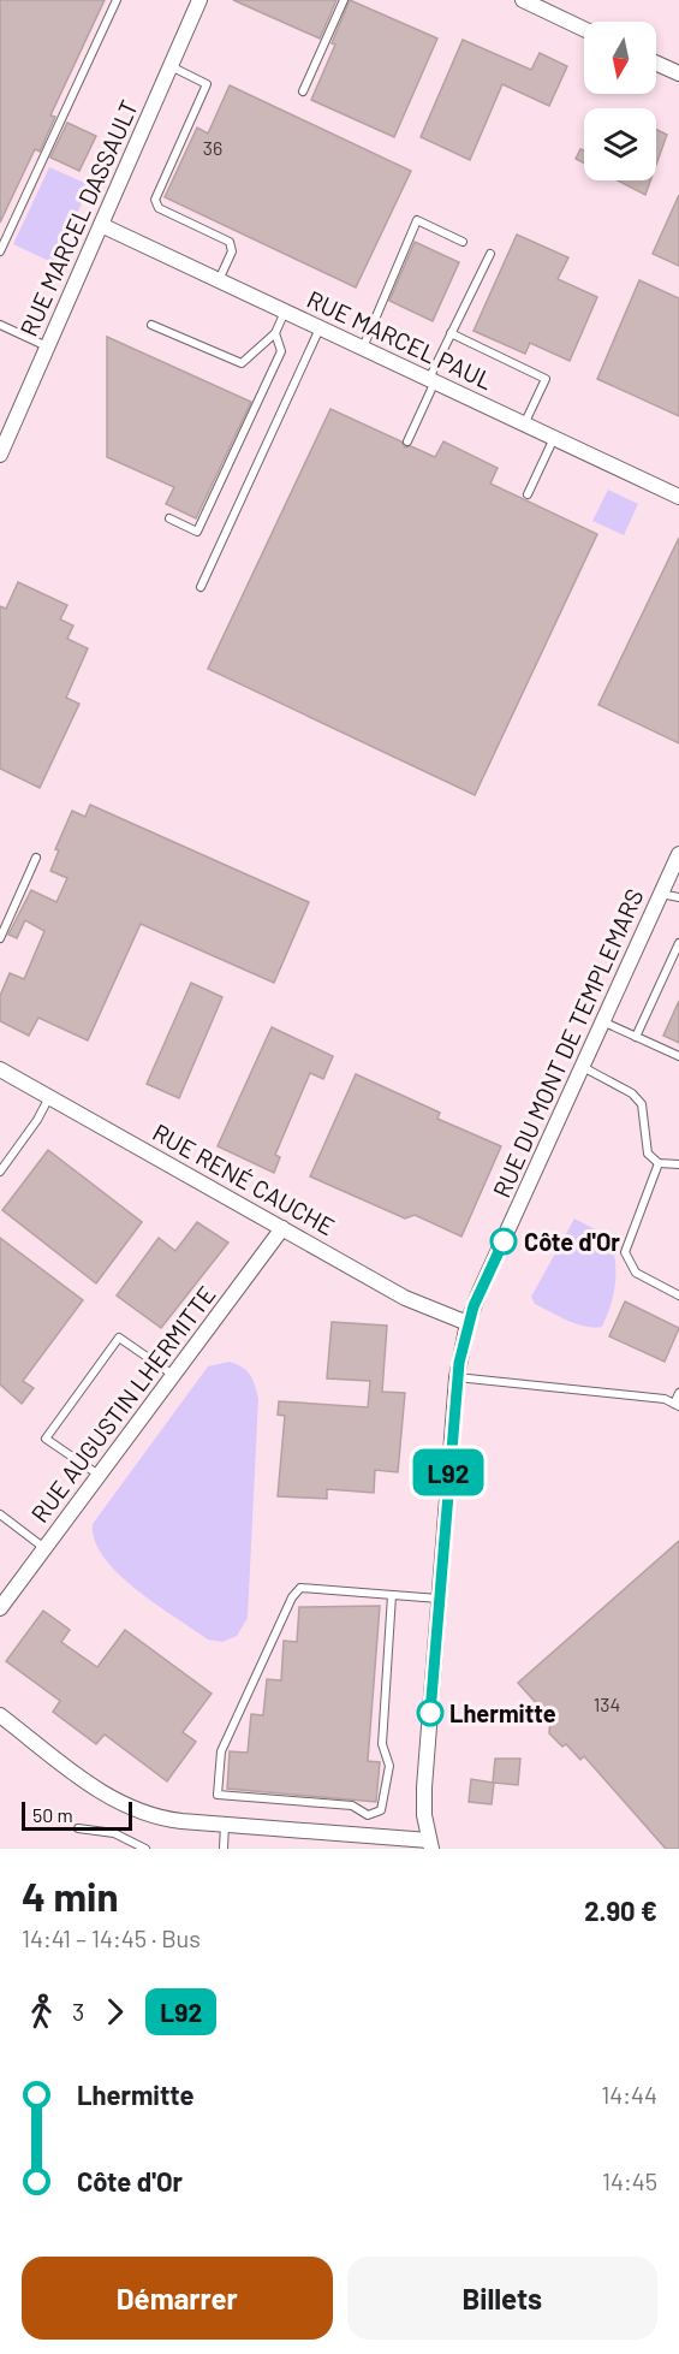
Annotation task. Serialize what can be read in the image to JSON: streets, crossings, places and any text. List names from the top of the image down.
{
  "streets": {
    "street": [
      "RUE MARCEL DASSAULT",
      "RUE MARCEL PAUL",
      "RUE DU MONT DE TEMPLEMARS",
      "RUE RENÉ CAUCHE",
      "RUE AUGUSTIN LHERMITTE"
    ]
  },
  "crossings": [
    ["RUE MARCEL DASSAULT", "RUE MARCEL PAUL"],
    ["RUE DU MONT DE TEMPLEMARS", "RUE RENÉ CAUCHE"],
    ["RUE RENÉ CAUCHE", "RUE AUGUSTIN LHERMITTE"]
  ],
  "places": ["Côte d'Or", "Lhermitte"],
  "lines": ["bus line L92"],
  "house_numbers": ["36", "134"],
  "scale_bar": "50 m",
  "north": "bottom",
  "page": {
    "on_map": "L92",
    "scale": "50 m",
    "heading": ["4 min", "14:41 – 14:45 · Bus", "2.90 €"],
    "legs": ["3", "L92"],
    "list": [
      {
        "name": "Lhermitte",
        "value": "14:44"
      },
      {
        "name": "Côte d'Or",
        "value": "14:45"
      }
    ],
    "buttons": ["Démarrer", "Billets"]
  }
}
